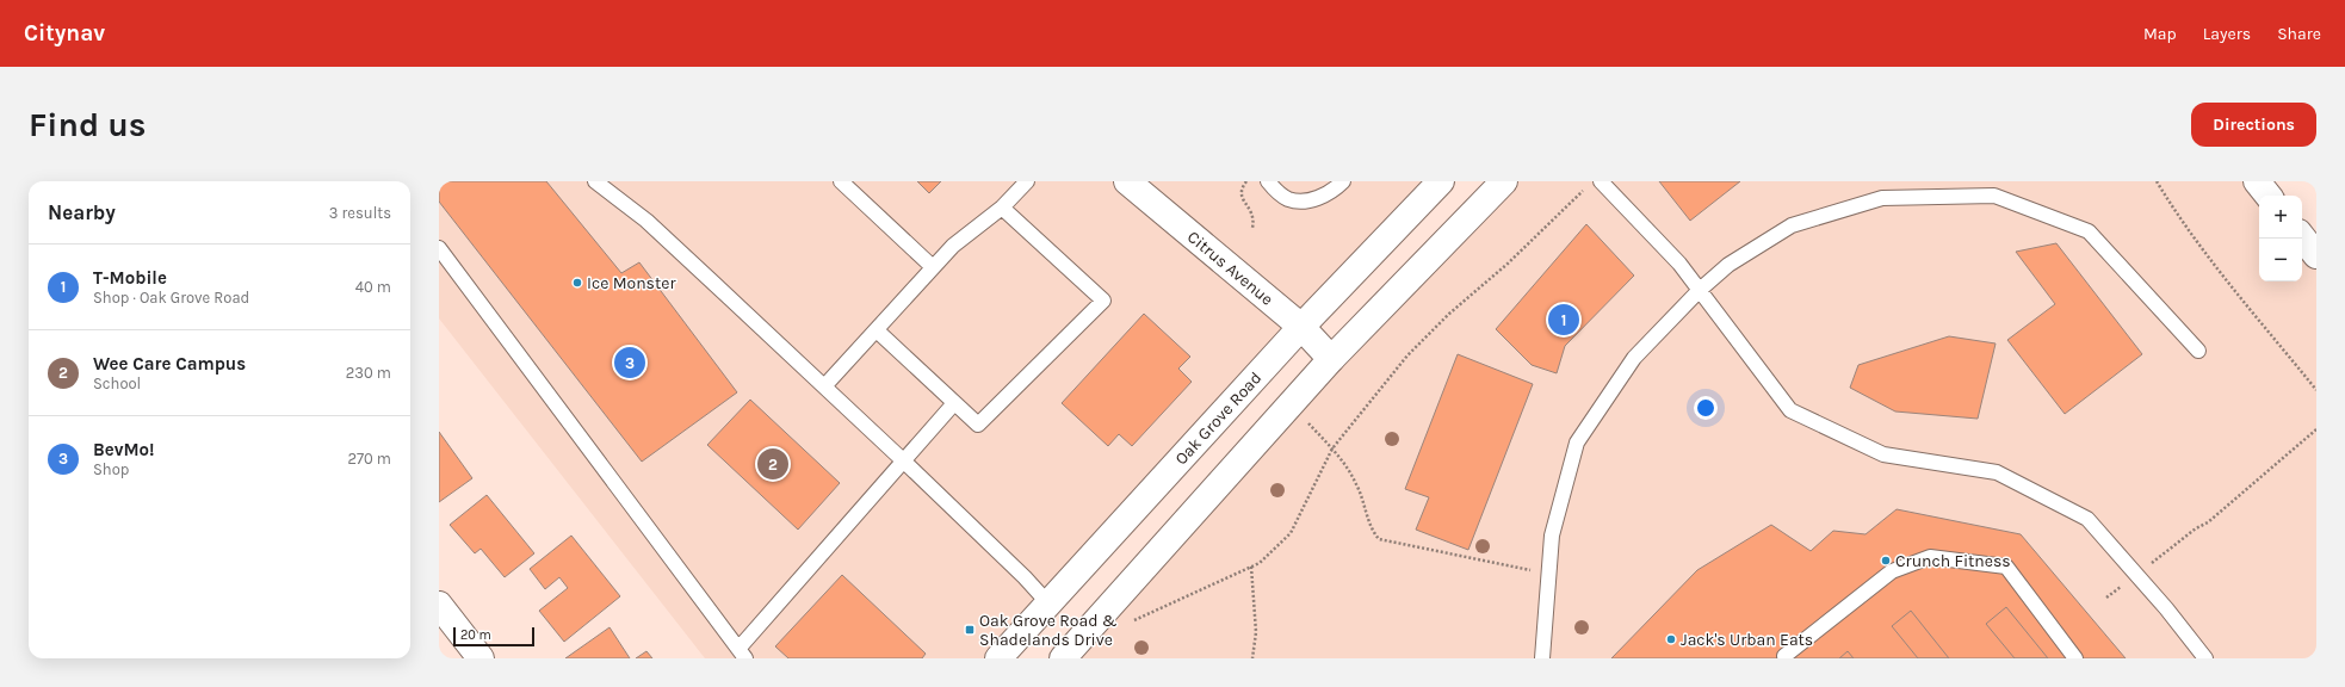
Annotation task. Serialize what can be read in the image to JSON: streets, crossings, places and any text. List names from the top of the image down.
{
  "streets": {
    "main road": ["Citrus Avenue", "Oak Grove Road"]
  },
  "crossings": [
    ["Citrus Avenue", "Oak Grove Road"]
  ],
  "places": {
    "other": ["Ice Monster", "Crunch Fitness", "Jack's Urban Eats"],
    "transit": ["Oak Grove Road & Shadelands Drive"]
  },
  "scale_bar": "20 m",
  "page": {
    "header": "Citynav",
    "nav": ["Map", "Layers", "Share"],
    "buttons": "Directions",
    "title": "Find us",
    "heading": ["Nearby", "3 results"],
    "map_buttons": ["+", "−"],
    "list": [
      {
        "mark": "1",
        "name": "T-Mobile",
        "note": "Shop · Oak Grove Road",
        "value": "40 m"
      },
      {
        "mark": "2",
        "name": "Wee Care Campus",
        "note": "School",
        "value": "230 m"
      },
      {
        "mark": "3",
        "name": "BevMo!",
        "note": "Shop",
        "value": "270 m"
      }
    ],
    "pins": ["1", "3", "2"],
    "scale": "20 m"
  }
}
